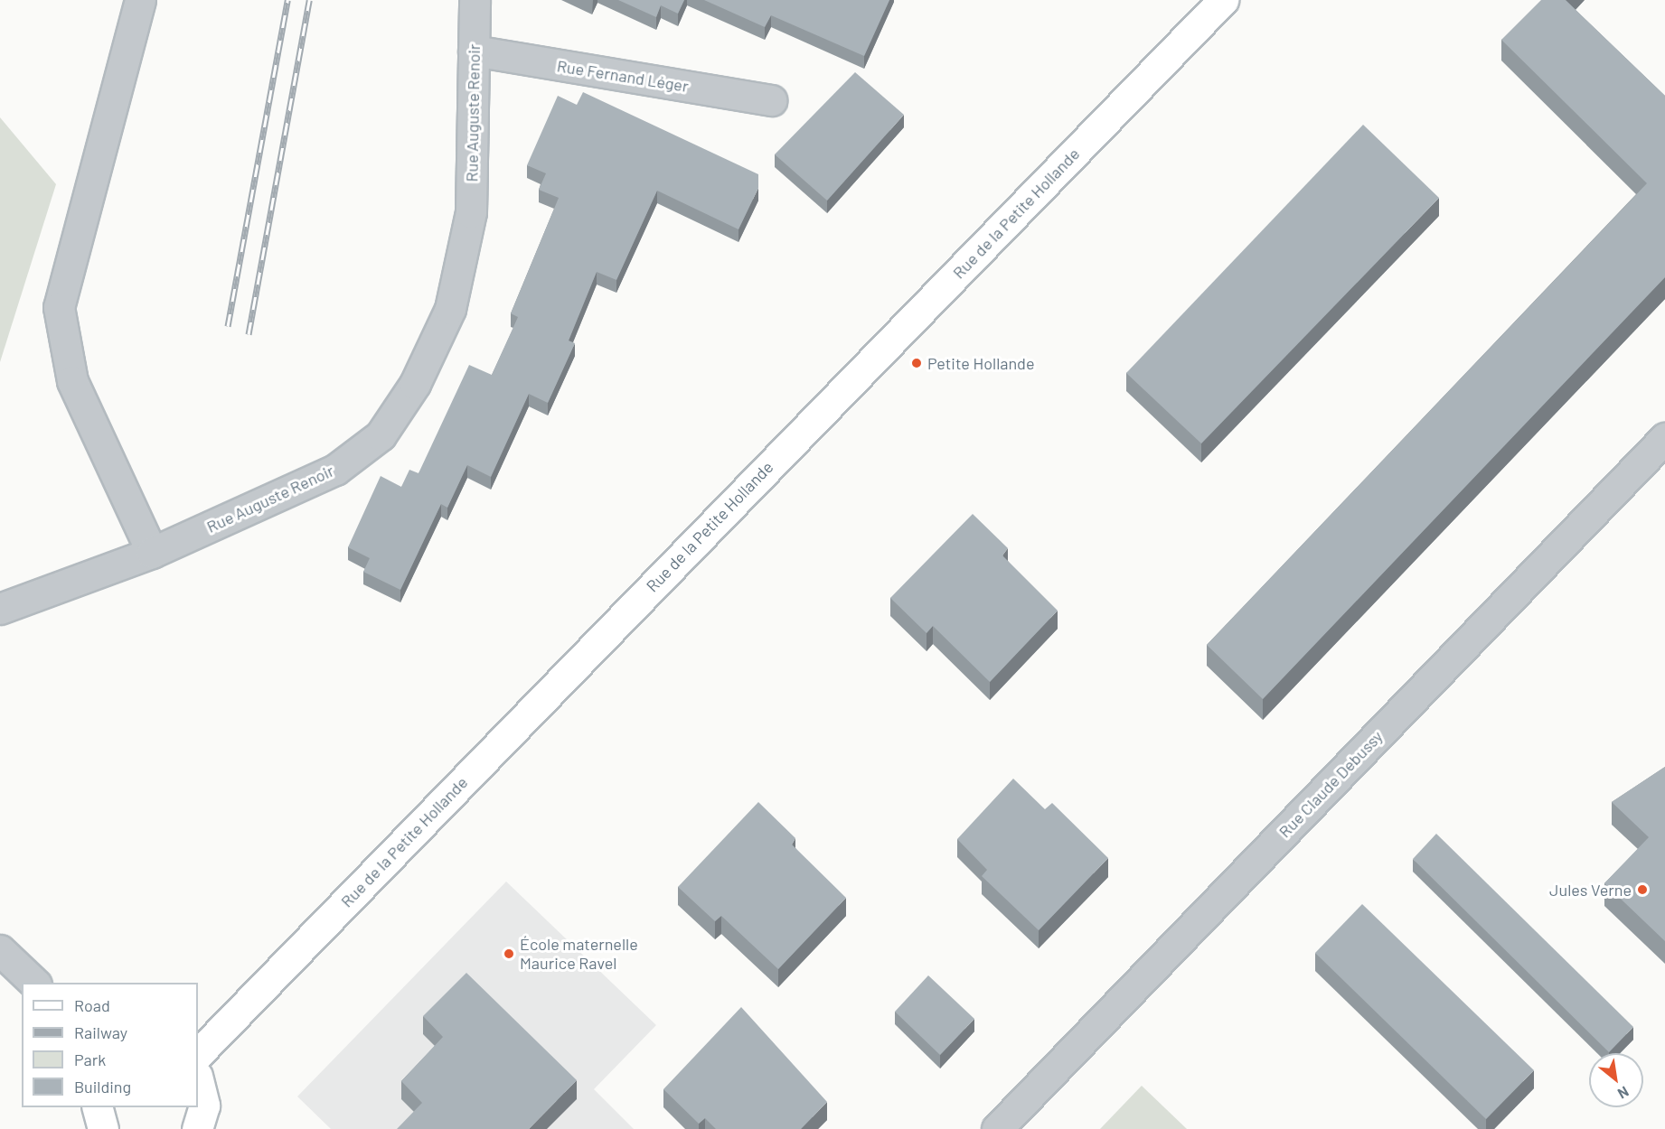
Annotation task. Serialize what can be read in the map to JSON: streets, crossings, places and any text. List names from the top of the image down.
{
  "streets": {
    "street": [
      "Rue Fernand Léger",
      "Rue Auguste Renoir",
      "Rue de la Petite Hollande",
      "Rue Claude Debussy"
    ]
  },
  "crossings": [
    ["Rue Fernand Léger", "Rue Auguste Renoir"]
  ],
  "places": ["Petite Hollande", "Jules Verne", "École maternelle Maurice Ravel"],
  "legend": [
    "Road",
    "Railway",
    "Park",
    "Building"
  ],
  "north": "bottom right"
}
